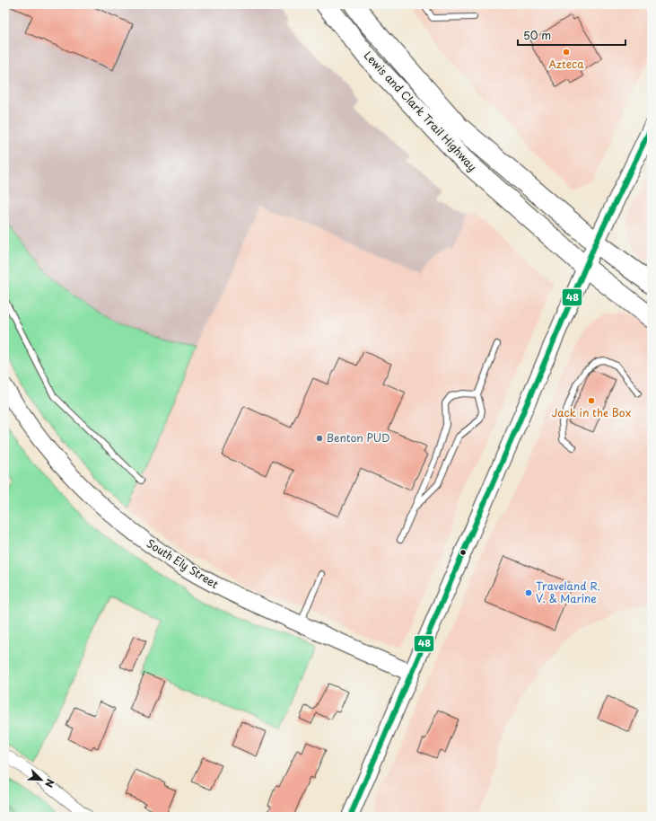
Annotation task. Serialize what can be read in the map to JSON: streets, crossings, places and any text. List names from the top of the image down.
{
  "streets": {
    "highway": ["Lewis and Clark Trail Highway"],
    "main road": ["South Ely Street"]
  },
  "places": [
    "Azteca",
    "Jack in the Box",
    "Benton PUD",
    "Traveland R. V. & Marine"
  ],
  "lines": ["transit line 48"],
  "scale_bar": "50 m",
  "north": "bottom right"
}
